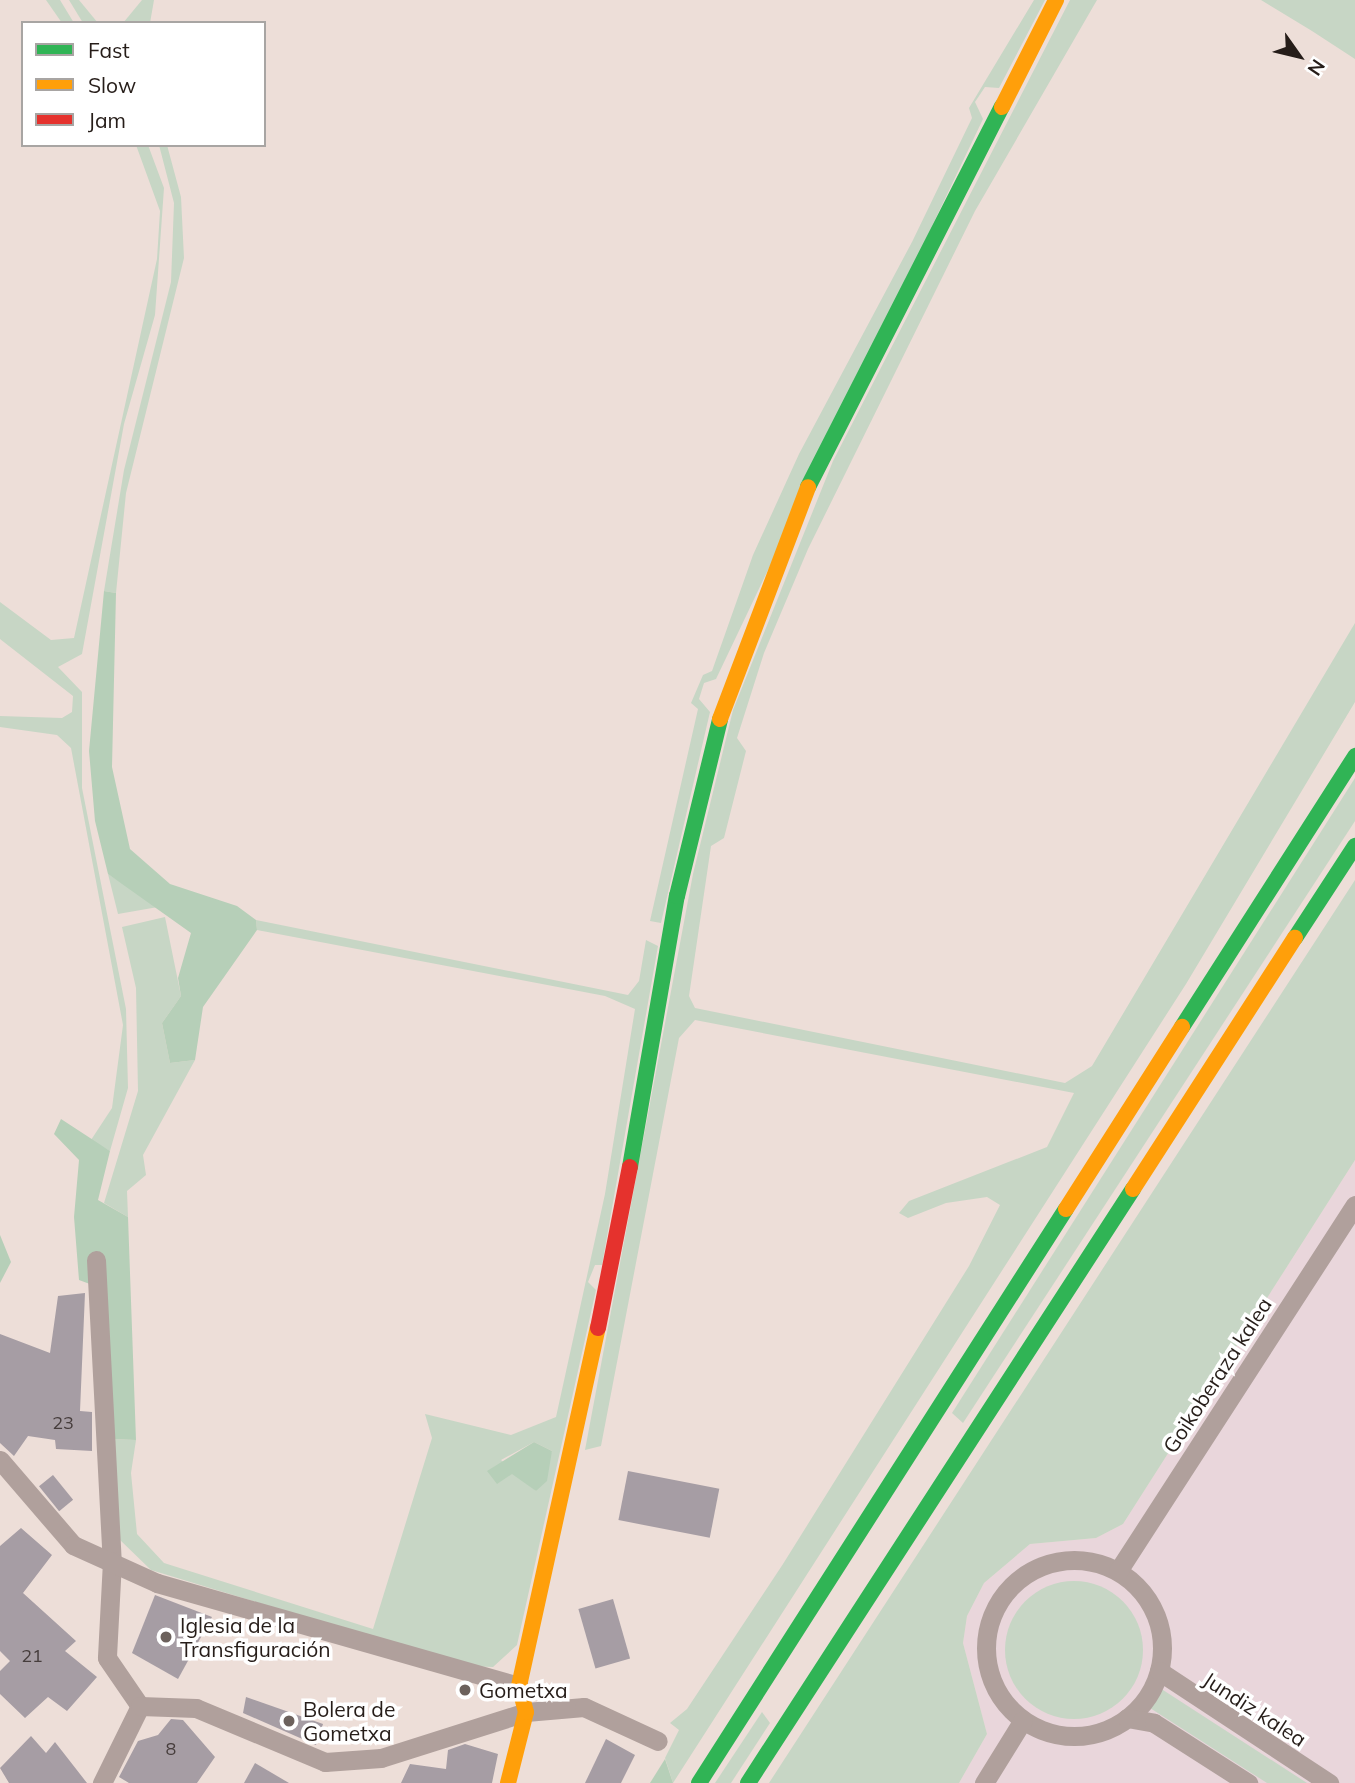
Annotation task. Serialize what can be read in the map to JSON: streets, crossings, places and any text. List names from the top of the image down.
{
  "streets": {
    "street": ["Goikoberaza kalea", "Jundiz kalea"]
  },
  "crossings": [
    ["Goikoberaza kalea", "Jundiz kalea"]
  ],
  "places": ["Iglesia de la Transfiguración", "Gometxa", "Bolera de Gometxa"],
  "house_numbers": ["23", "21", "8"],
  "legend": ["Fast", "Slow", "Jam"],
  "north": "bottom right"
}
